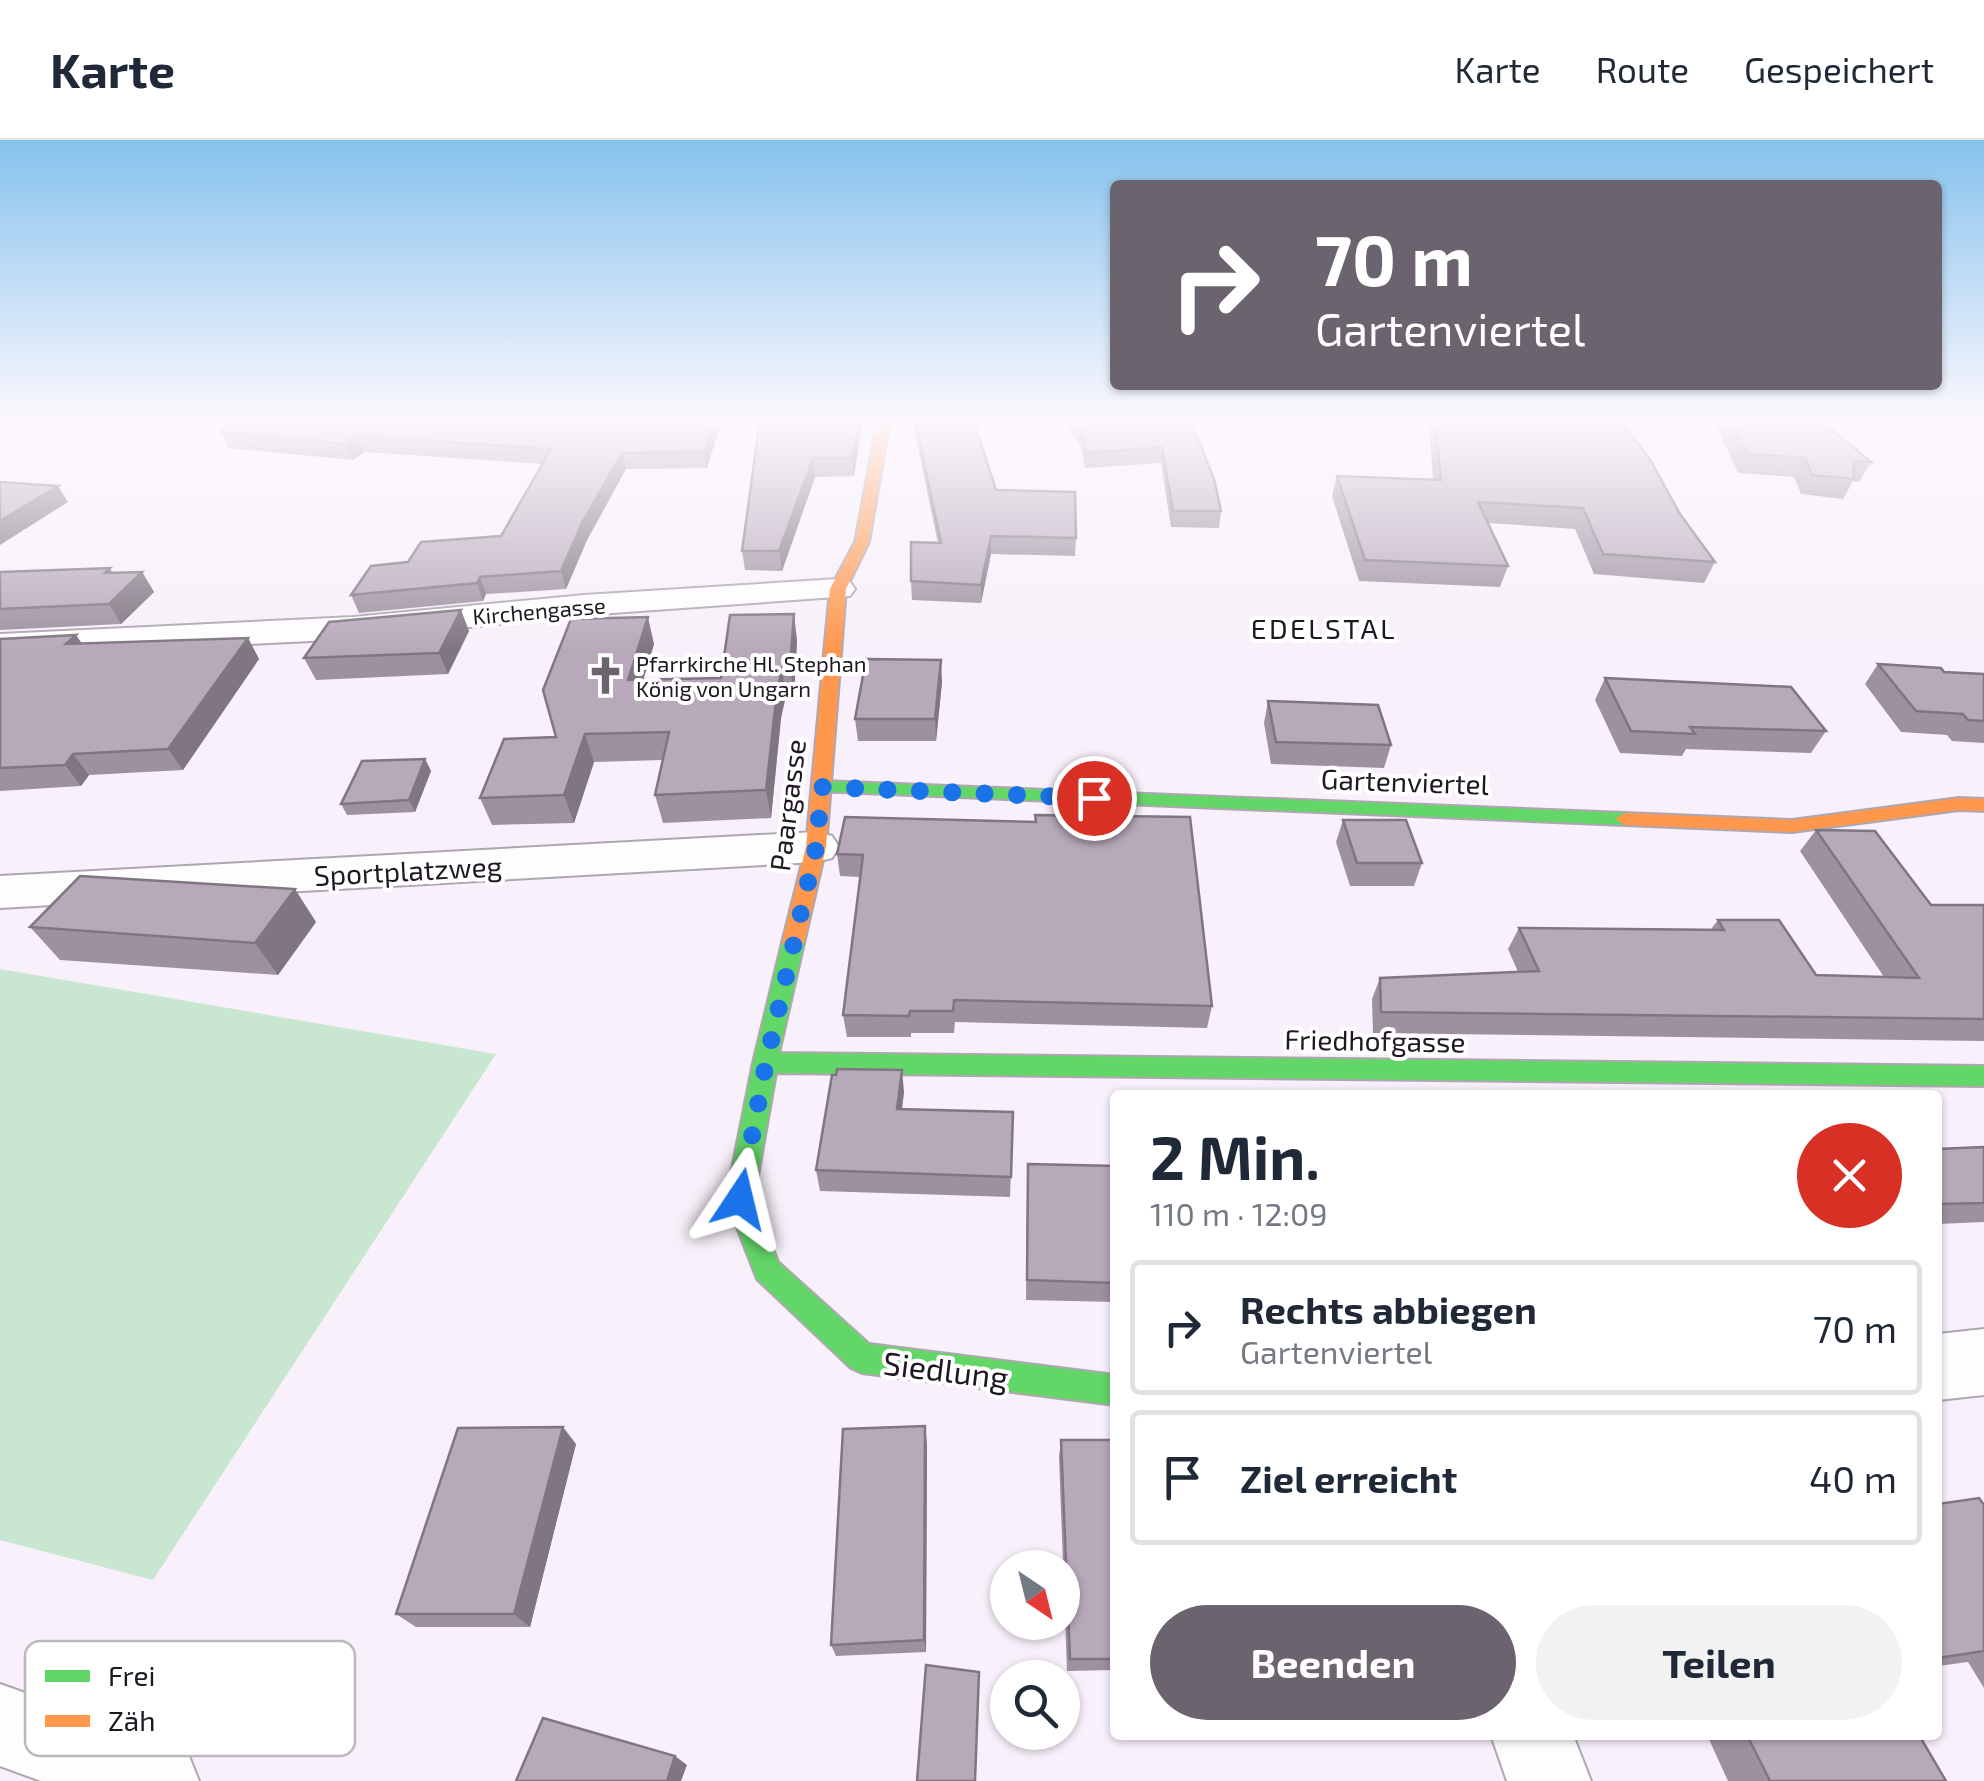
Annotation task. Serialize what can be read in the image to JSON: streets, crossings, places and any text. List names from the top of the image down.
{
  "streets": {
    "street": [
      "Kirchengasse",
      "Gartenviertel",
      "Paargasse",
      "Sportplatzweg",
      "Friedhofgasse",
      "Siedlung"
    ]
  },
  "crossings": [
    ["Kirchengasse", "Paargasse"],
    ["Gartenviertel", "Paargasse"],
    ["Paargasse", "Sportplatzweg"],
    ["Paargasse", "Friedhofgasse"],
    ["Paargasse", "Siedlung"]
  ],
  "districts": ["EDELSTAL"],
  "places": {
    "church": ["Pfarrkirche Hl. Stephan König von Ungarn"]
  },
  "legend": ["Frei", "Zäh"],
  "north": "bottom right",
  "page": {
    "header": "Karte",
    "nav": ["Karte", "Route", "Gespeichert"],
    "turn": ["70 m", "Gartenviertel"],
    "heading": ["2 Min.", "110 m · 12:09"],
    "list": [
      {
        "name": "Rechts abbiegen",
        "note": "Gartenviertel",
        "value": "70 m"
      },
      {
        "name": "Ziel erreicht",
        "value": "40 m"
      }
    ],
    "buttons": ["Beenden", "Teilen"]
  }
}
